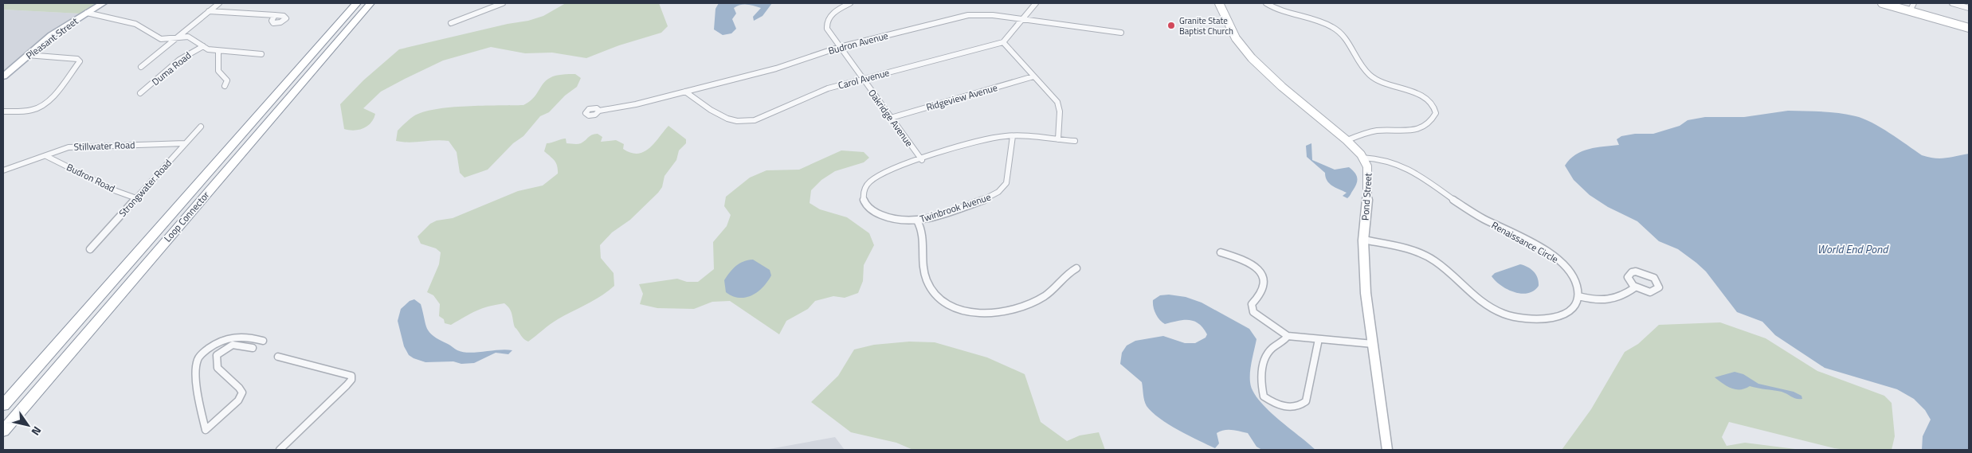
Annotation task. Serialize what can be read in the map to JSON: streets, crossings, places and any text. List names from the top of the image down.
{
  "streets": {
    "highway": ["Loop Connector"],
    "main road": ["Pleasant Street"],
    "street": [
      "Budron Avenue",
      "Duma Road",
      "Carol Avenue",
      "Ridgeview Avenue",
      "Oakridge Avenue",
      "Stillwater Road",
      "Budron Road",
      "Strongwater Road",
      "Pond Street",
      "Twinbrook Avenue",
      "Renaissance Circle"
    ]
  },
  "crossings": [
    ["Budron Avenue", "Carol Avenue"],
    ["Budron Avenue", "Oakridge Avenue"],
    ["Carol Avenue", "Oakridge Avenue"],
    ["Ridgeview Avenue", "Oakridge Avenue"],
    ["Oakridge Avenue", "Twinbrook Avenue"],
    ["Stillwater Road", "Budron Road"],
    ["Stillwater Road", "Strongwater Road"],
    ["Budron Road", "Strongwater Road"],
    ["Pond Street", "Renaissance Circle"]
  ],
  "water": ["World End Pond"],
  "places": ["Granite State Baptist Church"],
  "north": "bottom right"
}
